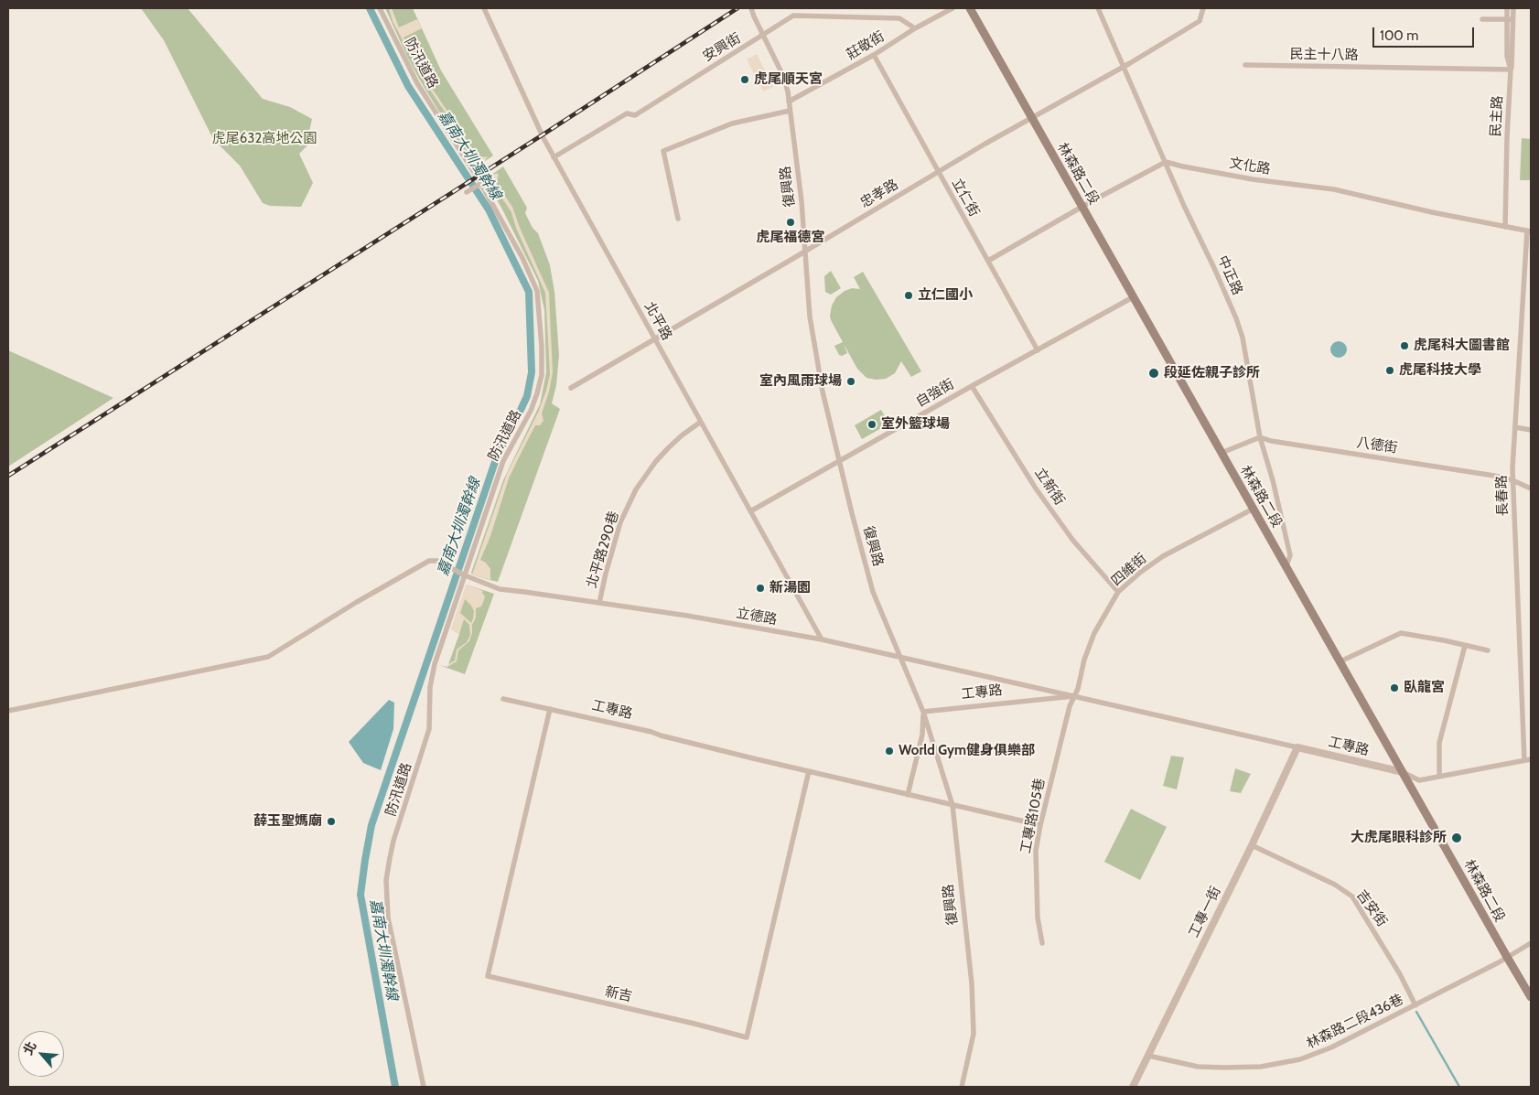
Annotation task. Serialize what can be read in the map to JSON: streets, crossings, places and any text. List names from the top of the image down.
{
  "streets": {
    "main road": ["林森路二段"],
    "street": [
      "莊敬街",
      "安興街",
      "民主十八路",
      "防汛道路",
      "民主路",
      "文化路",
      "復興路",
      "忠孝路",
      "立仁街",
      "中正路",
      "北平路",
      "自強街",
      "八德街",
      "立新街",
      "長春路",
      "北平路290巷",
      "四維街",
      "立德路",
      "工專路",
      "工專路105巷",
      "吉安街",
      "工專一街",
      "新吉",
      "林森路二段436巷"
    ]
  },
  "crossings": [
    ["莊敬街", "安興街"],
    ["莊敬街", "復興路"],
    ["莊敬街", "立仁街"],
    ["安興街", "復興路"],
    ["安興街", "北平路"],
    ["民主十八路", "民主路"],
    ["防汛道路", "立德路"],
    ["民主路", "文化路"],
    ["文化路", "中正路"],
    ["文化路", "長春路"],
    ["林森路二段", "忠孝路"],
    ["林森路二段", "中正路"],
    ["林森路二段", "自強街"],
    ["林森路二段", "四維街"],
    ["林森路二段", "工專路"],
    ["林森路二段", "林森路二段436巷"],
    ["復興路", "忠孝路"],
    ["復興路", "自強街"],
    ["復興路", "立德路"],
    ["復興路", "工專路"],
    ["忠孝路", "立仁街"],
    ["忠孝路", "中正路"],
    ["忠孝路", "北平路"],
    ["立仁街", "自強街"],
    ["中正路", "八德街"],
    ["北平路", "自強街"],
    ["北平路", "北平路290巷"],
    ["北平路", "立德路"],
    ["自強街", "立新街"],
    ["八德街", "長春路"],
    ["立新街", "四維街"],
    ["長春路", "工專路"],
    ["北平路290巷", "立德路"],
    ["四維街", "立德路"],
    ["四維街", "工專路"],
    ["四維街", "工專路105巷"],
    ["立德路", "工專路"],
    ["立德路", "工專路105巷"],
    ["工專路", "工專路105巷"],
    ["工專路", "工專一街"],
    ["工專路", "新吉"],
    ["吉安街", "工專一街"],
    ["吉安街", "林森路二段436巷"],
    ["工專一街", "林森路二段436巷"]
  ],
  "water": ["嘉南大圳濁幹線"],
  "parks": ["虎尾632高地公園"],
  "places": [
    "虎尾順天宮",
    "虎尾福德宮",
    "立仁國小",
    "虎尾科大圖書館",
    "虎尾科技大學",
    "段延佐親子診所",
    "室內風雨球場",
    "室外籃球場",
    "新湯園",
    "臥龍宮",
    "World Gym健身俱樂部",
    "薛玉聖媽廟",
    "大虎尾眼科診所"
  ],
  "scale_bar": "100 m",
  "north": "top left"
}
